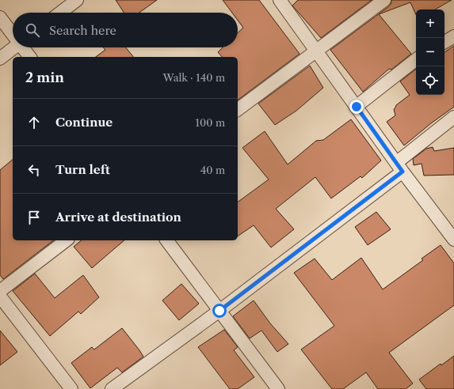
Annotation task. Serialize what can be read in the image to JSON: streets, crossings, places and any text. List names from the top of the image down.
{
  "page": {
    "map_buttons": ["+", "−"],
    "search": "Search here",
    "heading": ["2 min", "Walk · 140 m"],
    "list": [
      ["Continue", "100 m"],
      ["Turn left", "40 m"],
      "Arrive at destination"
    ]
  }
}
